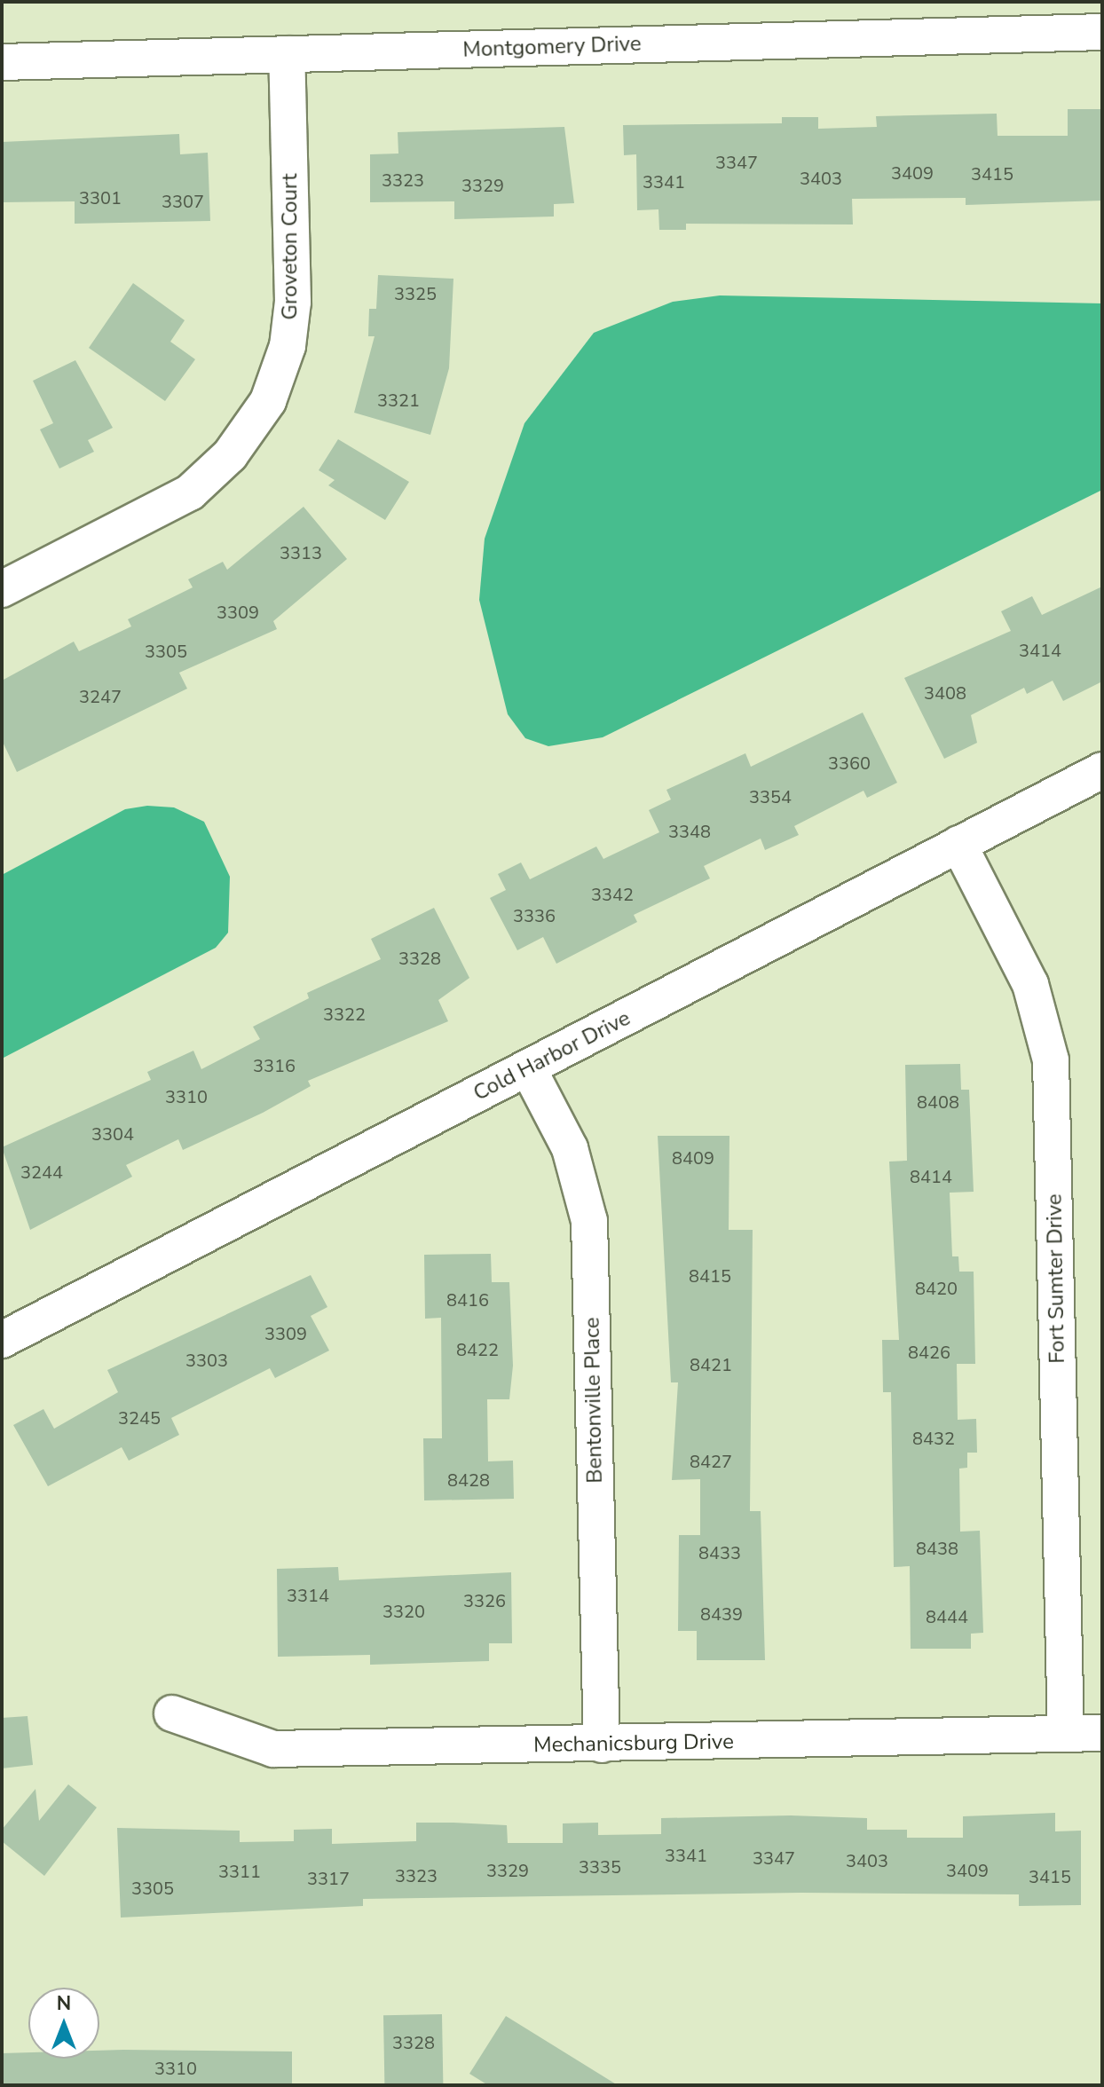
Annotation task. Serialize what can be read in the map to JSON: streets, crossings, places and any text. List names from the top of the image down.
{
  "streets": {
    "street": [
      "Montgomery Drive",
      "Groveton Court",
      "Cold Harbor Drive",
      "Fort Sumter Drive",
      "Bentonville Place",
      "Mechanicsburg Drive"
    ]
  },
  "crossings": [
    ["Montgomery Drive", "Groveton Court"],
    ["Cold Harbor Drive", "Fort Sumter Drive"],
    ["Cold Harbor Drive", "Bentonville Place"],
    ["Fort Sumter Drive", "Mechanicsburg Drive"],
    ["Bentonville Place", "Mechanicsburg Drive"]
  ],
  "house_numbers": [
    "3347",
    "3409",
    "3415",
    "3403",
    "3323",
    "3341",
    "3329",
    "3301",
    "3307",
    "3325",
    "3321",
    "3313",
    "3309",
    "3414",
    "3305",
    "3408",
    "3247",
    "3360",
    "3354",
    "3348",
    "3342",
    "3336",
    "3328",
    "3322",
    "3316",
    "3310",
    "8408",
    "3304",
    "8409",
    "3244",
    "8414",
    "8415",
    "8420",
    "8416",
    "3309",
    "8422",
    "8426",
    "3303",
    "8421",
    "3245",
    "8432",
    "8427",
    "8428",
    "8438",
    "8433",
    "3314",
    "3326",
    "3320",
    "8439",
    "8444",
    "3341",
    "3347",
    "3403",
    "3335",
    "3329",
    "3409",
    "3311",
    "3323",
    "3415",
    "3317",
    "3305",
    "3328",
    "3310"
  ],
  "north": "top"
}
